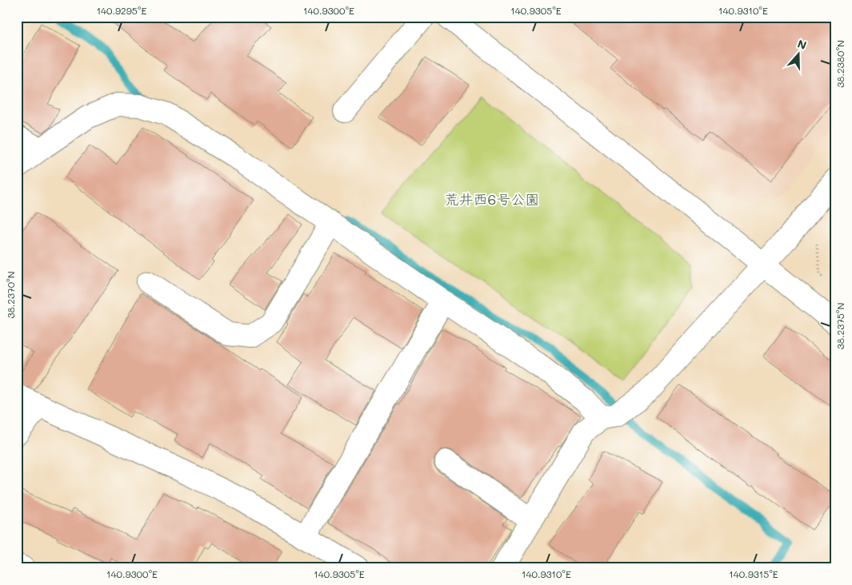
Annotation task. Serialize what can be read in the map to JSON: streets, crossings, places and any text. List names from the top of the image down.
{
  "parks": ["荒井西6号公園"],
  "north": "top",
  "coordinates": [
    "140.9295°E",
    "140.9300°E",
    "140.9305°E",
    "140.9310°E",
    "38.2380°N",
    "38.2370°N",
    "38.2375°N",
    "140.9315°E"
  ]
}
